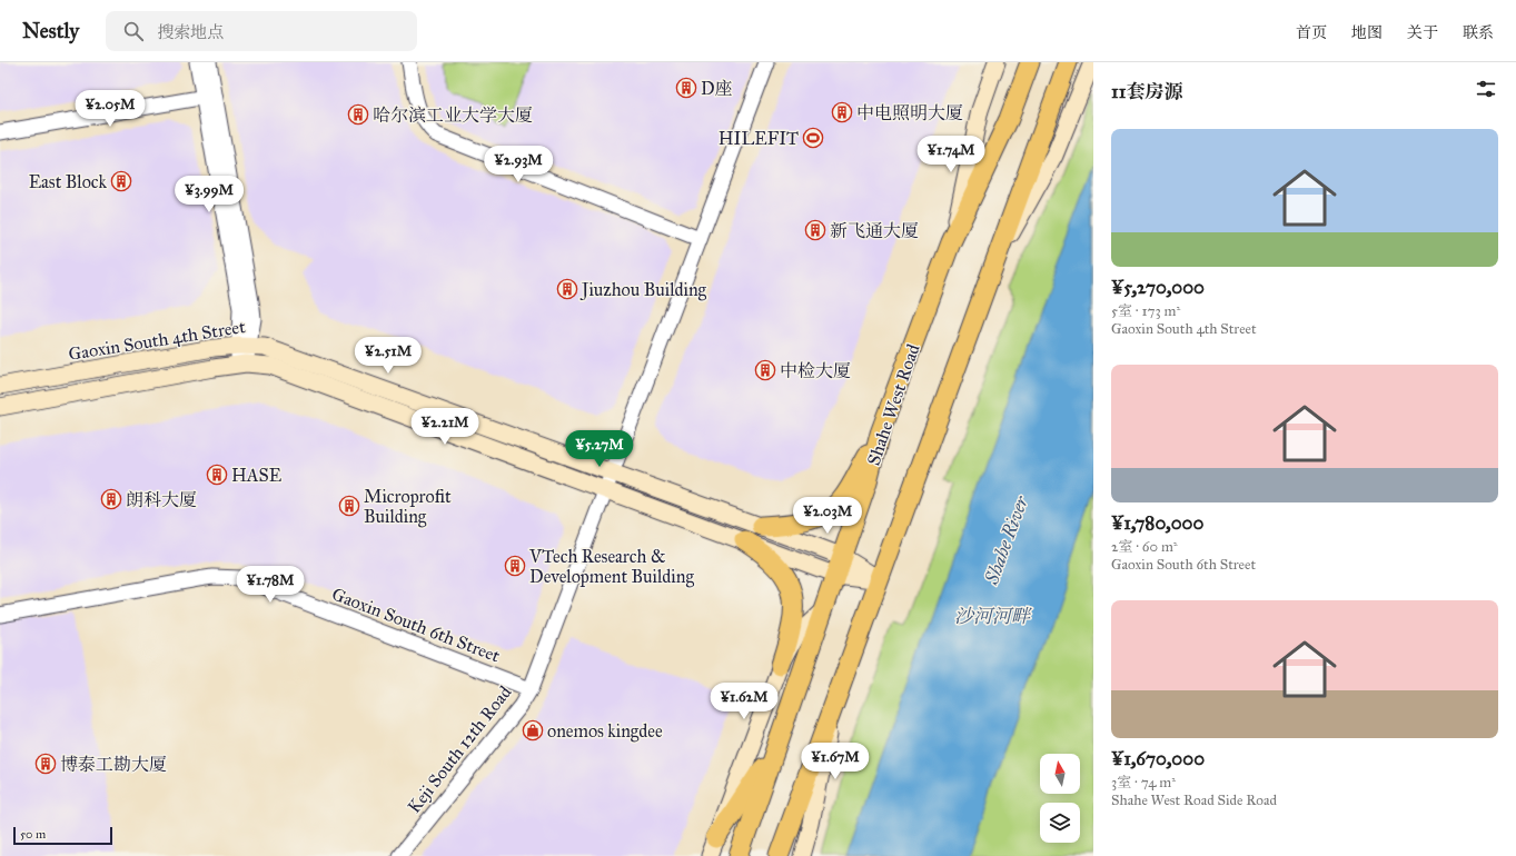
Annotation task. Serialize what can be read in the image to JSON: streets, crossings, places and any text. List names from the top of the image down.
{
  "streets": {
    "main road": ["Gaoxin South 4th Street", "Shahe West Road"],
    "street": ["Gaoxin South 6th Street", "Keji South 12th Road"]
  },
  "crossings": [
    ["Gaoxin South 4th Street", "Shahe West Road"],
    ["Gaoxin South 4th Street", "Keji South 12th Road"],
    ["Gaoxin South 6th Street", "Keji South 12th Road"]
  ],
  "water": ["Shahe River", "沙河河畔"],
  "places": {
    "building": [
      "D座",
      "中电照明大厦",
      "哈尔滨工业大学大厦",
      "East Block",
      "新飞通大厦",
      "Jiuzhou Building",
      "中检大厦",
      "HASE",
      "朗科大厦",
      "Microprofit Building",
      "VTech Research & Development Building",
      "博泰工勘大厦"
    ],
    "sports": ["HILEFIT"],
    "shop": ["onemos kingdee"]
  },
  "scale_bar": "50 m",
  "north": "top",
  "page": {
    "header": "Nestly",
    "search": "搜索地点",
    "nav": [
      "首页",
      "地图",
      "关于",
      "联系"
    ],
    "heading": "11套房源",
    "price": [
      "¥2.05M",
      "¥1.74M",
      "¥2.93M",
      "¥3.99M",
      "¥2.51M",
      "¥2.21M",
      "¥5.27M",
      "¥2.03M",
      "¥1.78M",
      "¥1.62M",
      "¥1.67M"
    ],
    "list": [
      {
        "name": "¥5,270,000",
        "note": "5室 · 173 m² · Gaoxin South 4th Street"
      },
      {
        "name": "¥1,780,000",
        "note": "2室 · 60 m² · Gaoxin South 6th Street"
      },
      {
        "name": "¥1,670,000",
        "note": "3室 · 74 m² · Shahe West Road Side Road"
      }
    ],
    "scale": "50 m"
  }
}
